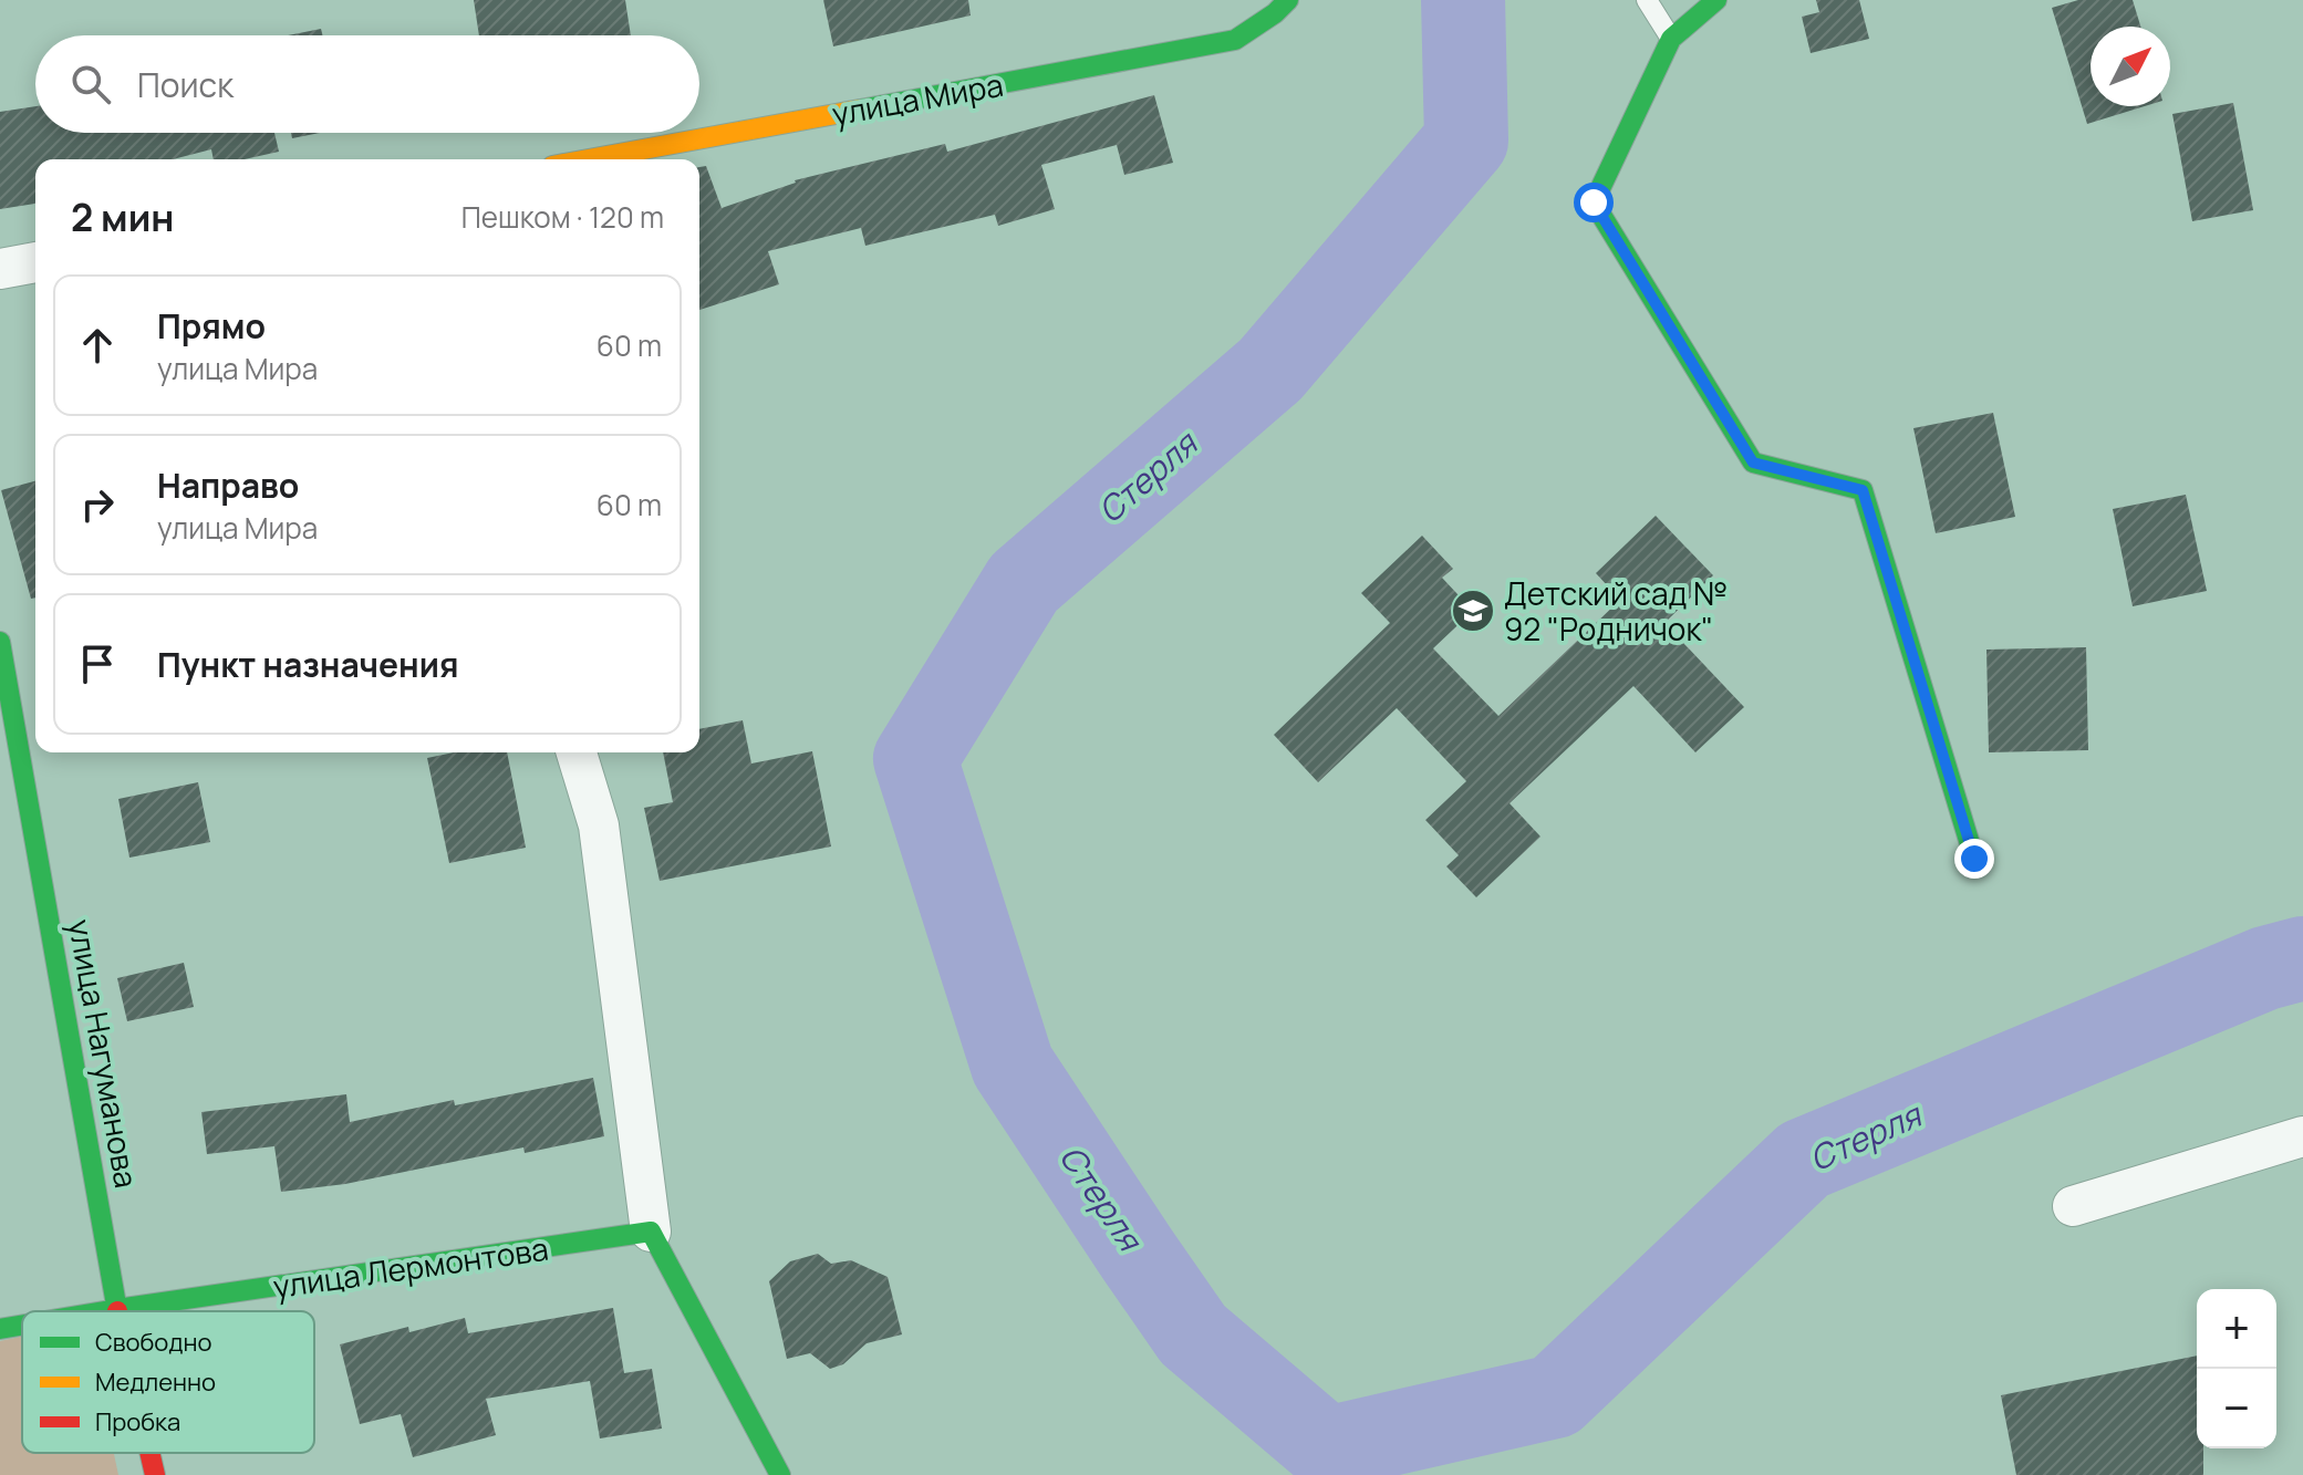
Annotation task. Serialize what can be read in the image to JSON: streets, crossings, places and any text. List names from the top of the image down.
{
  "streets": {
    "street": ["улица Мира", "улица Нагуманова", "улица Лермонтова"]
  },
  "crossings": [
    ["улица Нагуманова", "улица Лермонтова"]
  ],
  "water": ["Стерля"],
  "places": {
    "school or university": ["Детский сад № 92 \"Родничок\""]
  },
  "legend": ["Свободно", "Медленно", "Пробка"],
  "north": "top right",
  "page": {
    "search": "Поиск",
    "heading": ["2 мин", "Пешком · 120 m"],
    "list": [
      ["Прямо", "улица Мира", "60 m"],
      ["Направо", "улица Мира", "60 m"],
      "Пункт назначения"
    ],
    "map_buttons": ["+", "−"]
  }
}
